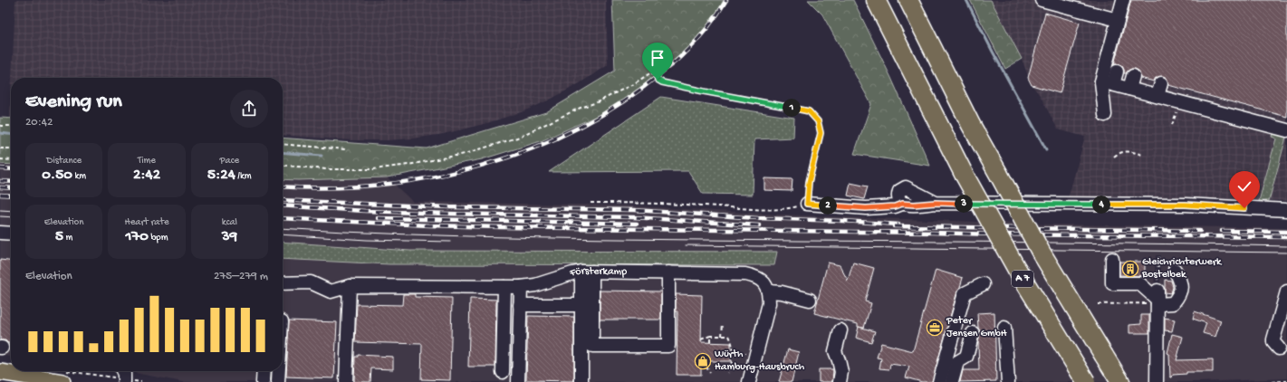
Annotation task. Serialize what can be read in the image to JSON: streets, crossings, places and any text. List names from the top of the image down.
{
  "streets": {
    "highway": ["A 7"],
    "street": ["Försterkamp"]
  },
  "places": {
    "building": ["Gleichrichterwerk Bostelbek"],
    "office": ["Peter Jensen GmbH"],
    "shop": ["Würth Hamburg-Hausbruch"]
  },
  "page": {
    "heading": ["Evening run", "20:42"],
    "pins": [
      "1",
      "3",
      "4",
      "2"
    ],
    "stats": [
      ["Distance", "0.50 km"],
      ["Time", "2:42"],
      ["Pace", "5:24 /km"],
      ["Elevation", "5 m"],
      ["Heart rate", "170 bpm"],
      ["kcal", "39"]
    ],
    "chart": ["Elevation", "275–279 m"]
  }
}
